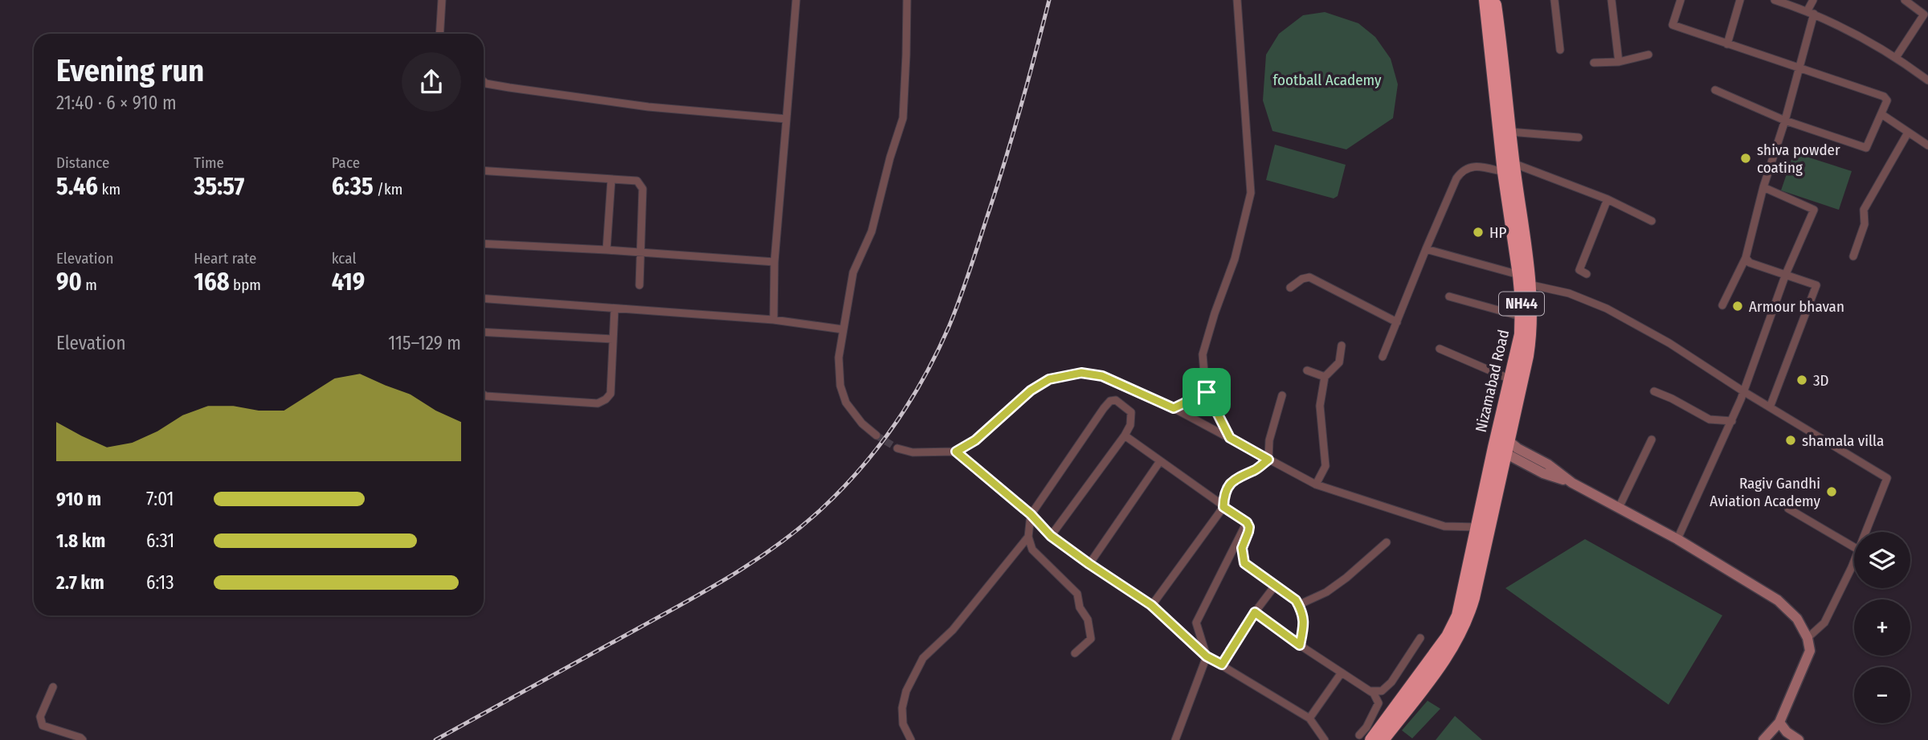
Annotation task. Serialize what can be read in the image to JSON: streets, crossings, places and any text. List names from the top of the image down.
{
  "streets": {
    "highway": ["NH44", "Nizamabad Road"]
  },
  "parks": ["football Academy"],
  "places": [
    "shiva powder coating",
    "HP",
    "Armour bhavan",
    "3D",
    "shamala villa",
    "Ragiv Gandhi Aviation Academy"
  ],
  "page": {
    "heading": ["Evening run", "21:40 · 6 × 910 m"],
    "stats": [
      ["Distance", "5.46 km"],
      ["Time", "35:57"],
      ["Pace", "6:35 /km"],
      ["Elevation", "90 m"],
      ["Heart rate", "168 bpm"],
      ["kcal", "419"]
    ],
    "chart": ["Elevation", "115–129 m"],
    "list": [
      {
        "name": "910 m",
        "note": "7:01"
      },
      {
        "name": "1.8 km",
        "note": "6:31"
      },
      {
        "name": "2.7 km",
        "note": "6:13"
      }
    ],
    "map_buttons": ["+", "−"]
  }
}
